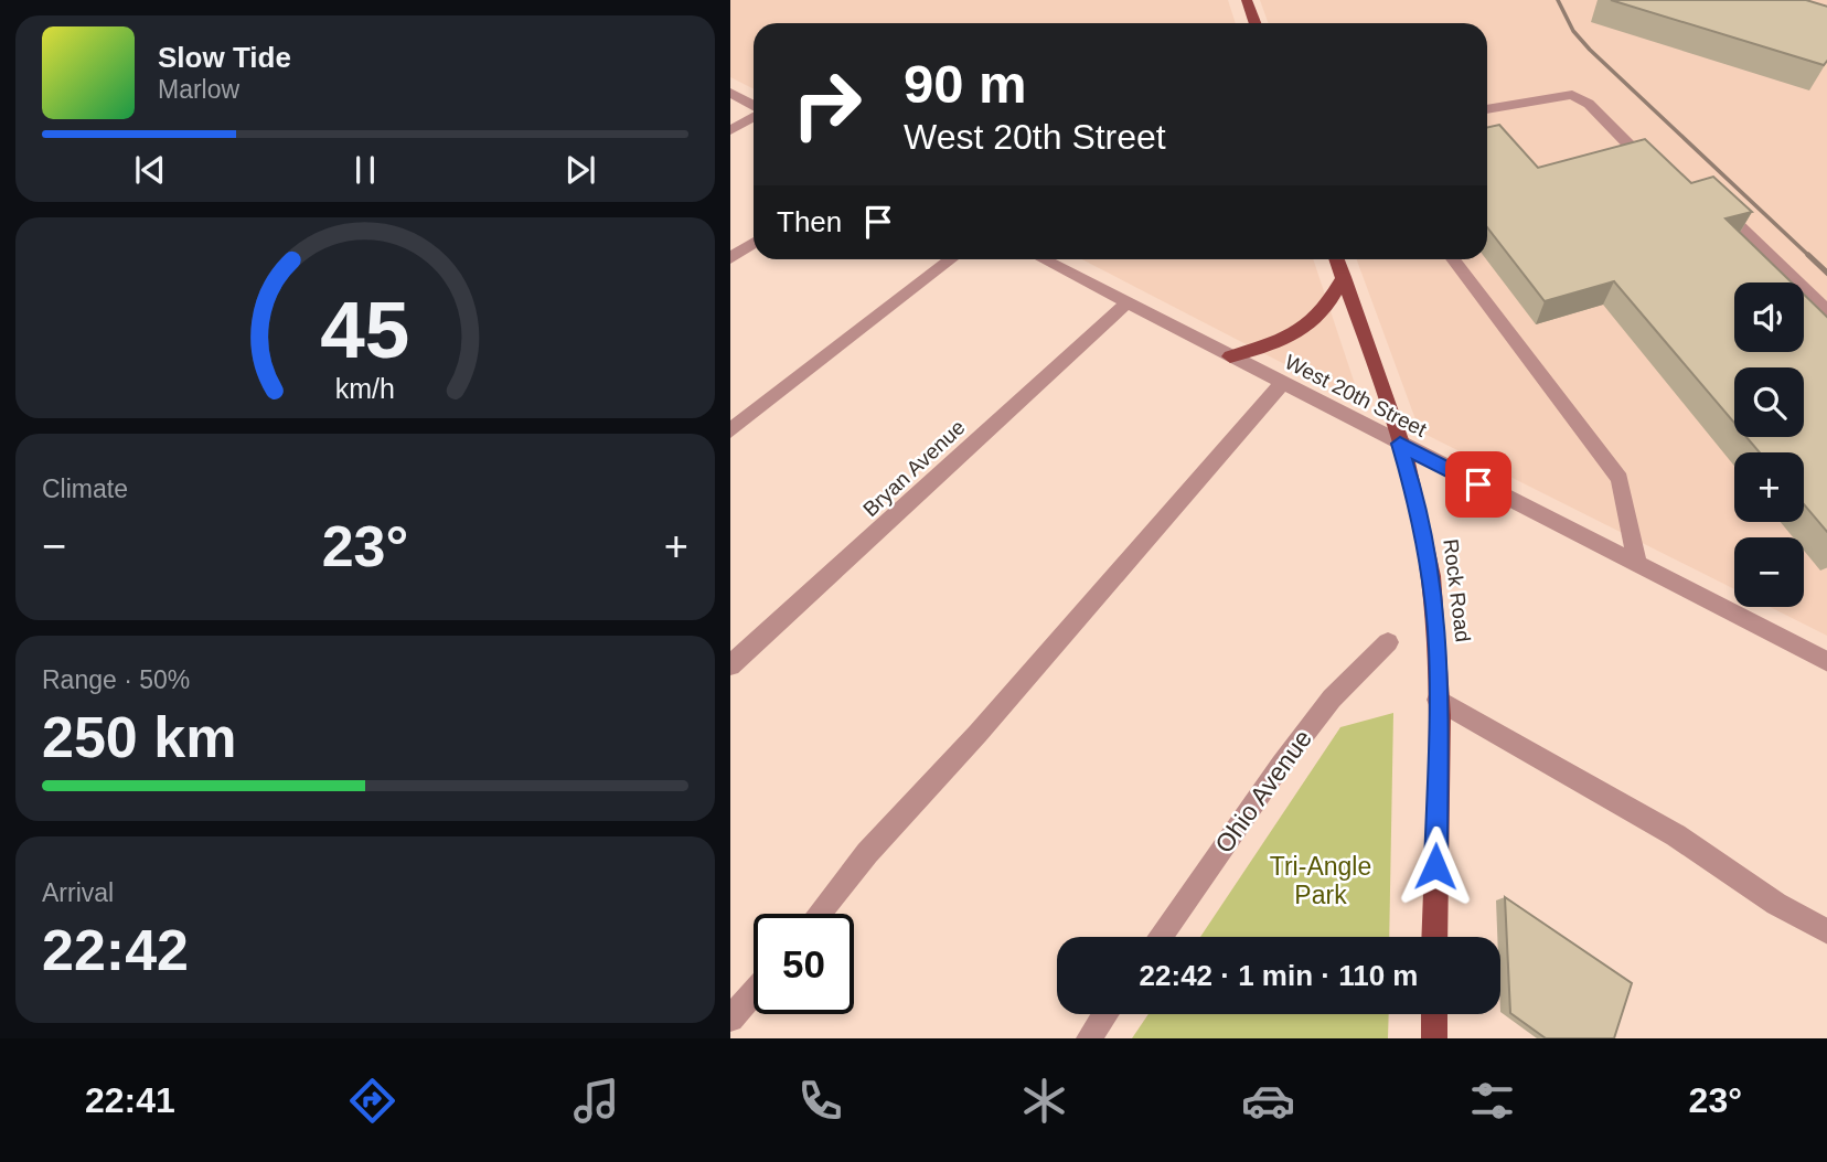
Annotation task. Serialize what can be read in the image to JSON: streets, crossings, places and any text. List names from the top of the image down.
{
  "streets": {
    "main road": ["Rock Road"],
    "street": ["West 20th Street", "Bryan Avenue", "Ohio Avenue"]
  },
  "crossings": [
    ["West 20th Street", "Bryan Avenue"],
    ["West 20th Street", "Rock Road"]
  ],
  "parks": ["Tri-Angle Park"],
  "page": {
    "turn": ["90 m", "West 20th Street"],
    "song": ["Slow Tide", "Marlow"],
    "then": "Then",
    "map_buttons": ["+", "−"],
    "tile": [
      "Climate",
      ["Range · 50%", "250 km"],
      ["Arrival", "22:42"]
    ],
    "heat": ["−", "23°", "+"],
    "limit": "50",
    "trip": "22:42 · 1 min · 110 m",
    "tabs": ["22:41", "23°"],
    "gauge": ["45", "km/h"]
  }
}
